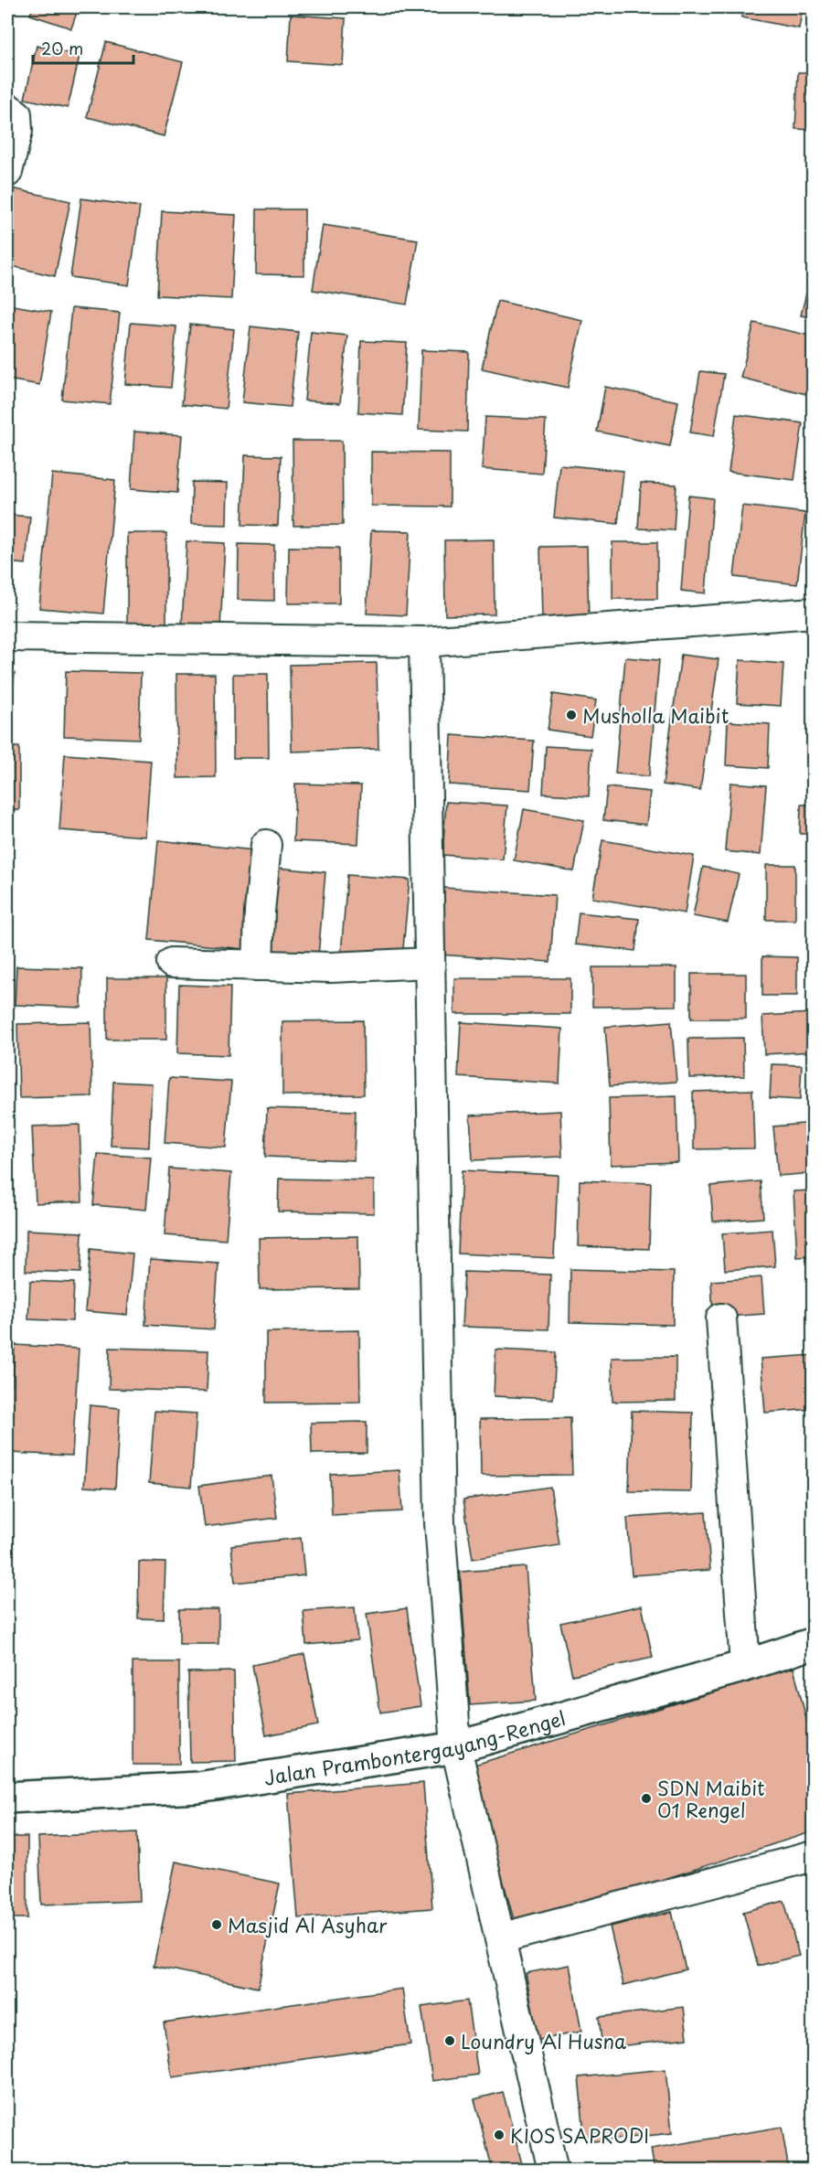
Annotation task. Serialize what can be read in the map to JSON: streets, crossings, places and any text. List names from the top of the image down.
{
  "streets": {
    "street": ["Jalan Prambontergayang-Rengel"]
  },
  "places": [
    "Musholla Maibit",
    "SDN Maibit 01 Rengel",
    "Masjid Al Asyhar",
    "Loundry Al Husna",
    "KIOS SAPRODI"
  ],
  "scale_bar": "20 m"
}
